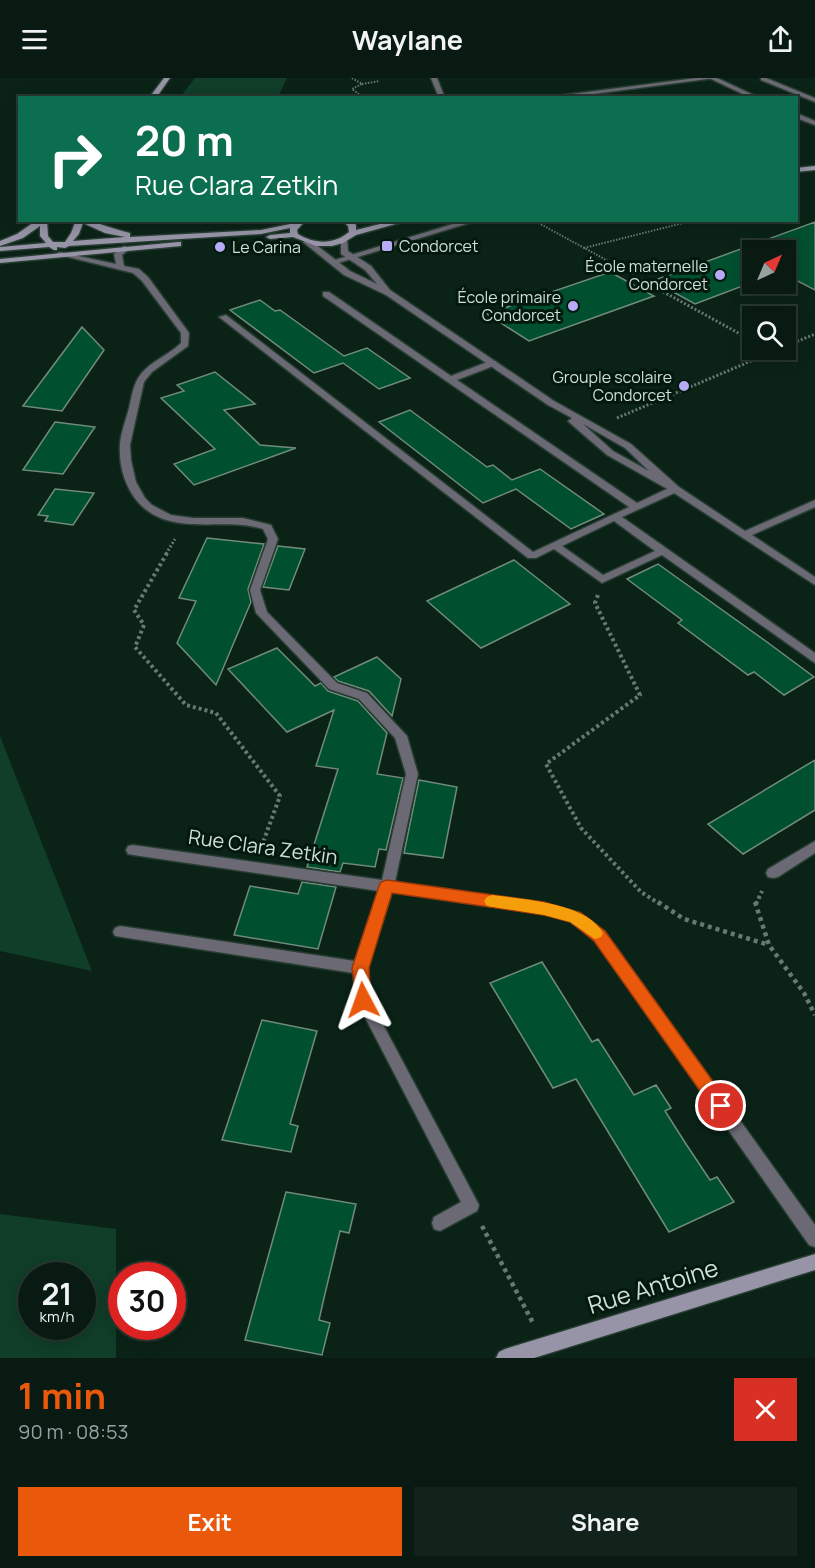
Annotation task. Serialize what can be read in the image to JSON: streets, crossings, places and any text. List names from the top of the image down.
{
  "streets": {
    "main road": ["Rue Antoine"],
    "street": ["Rue Clara Zetkin"]
  },
  "places": {
    "transit": ["Condorcet"],
    "other": [
      "Le Carina",
      "École maternelle Condorcet",
      "École primaire Condorcet",
      "Grouple scolaire Condorcet"
    ]
  },
  "north": "top right",
  "page": {
    "header": "Waylane",
    "turn": ["20 m", "Rue Clara Zetkin"],
    "speed": "21 km/h",
    "limit": "30",
    "heading": ["1 min", "90 m · 08:53"],
    "buttons": ["Exit", "Share"]
  }
}
